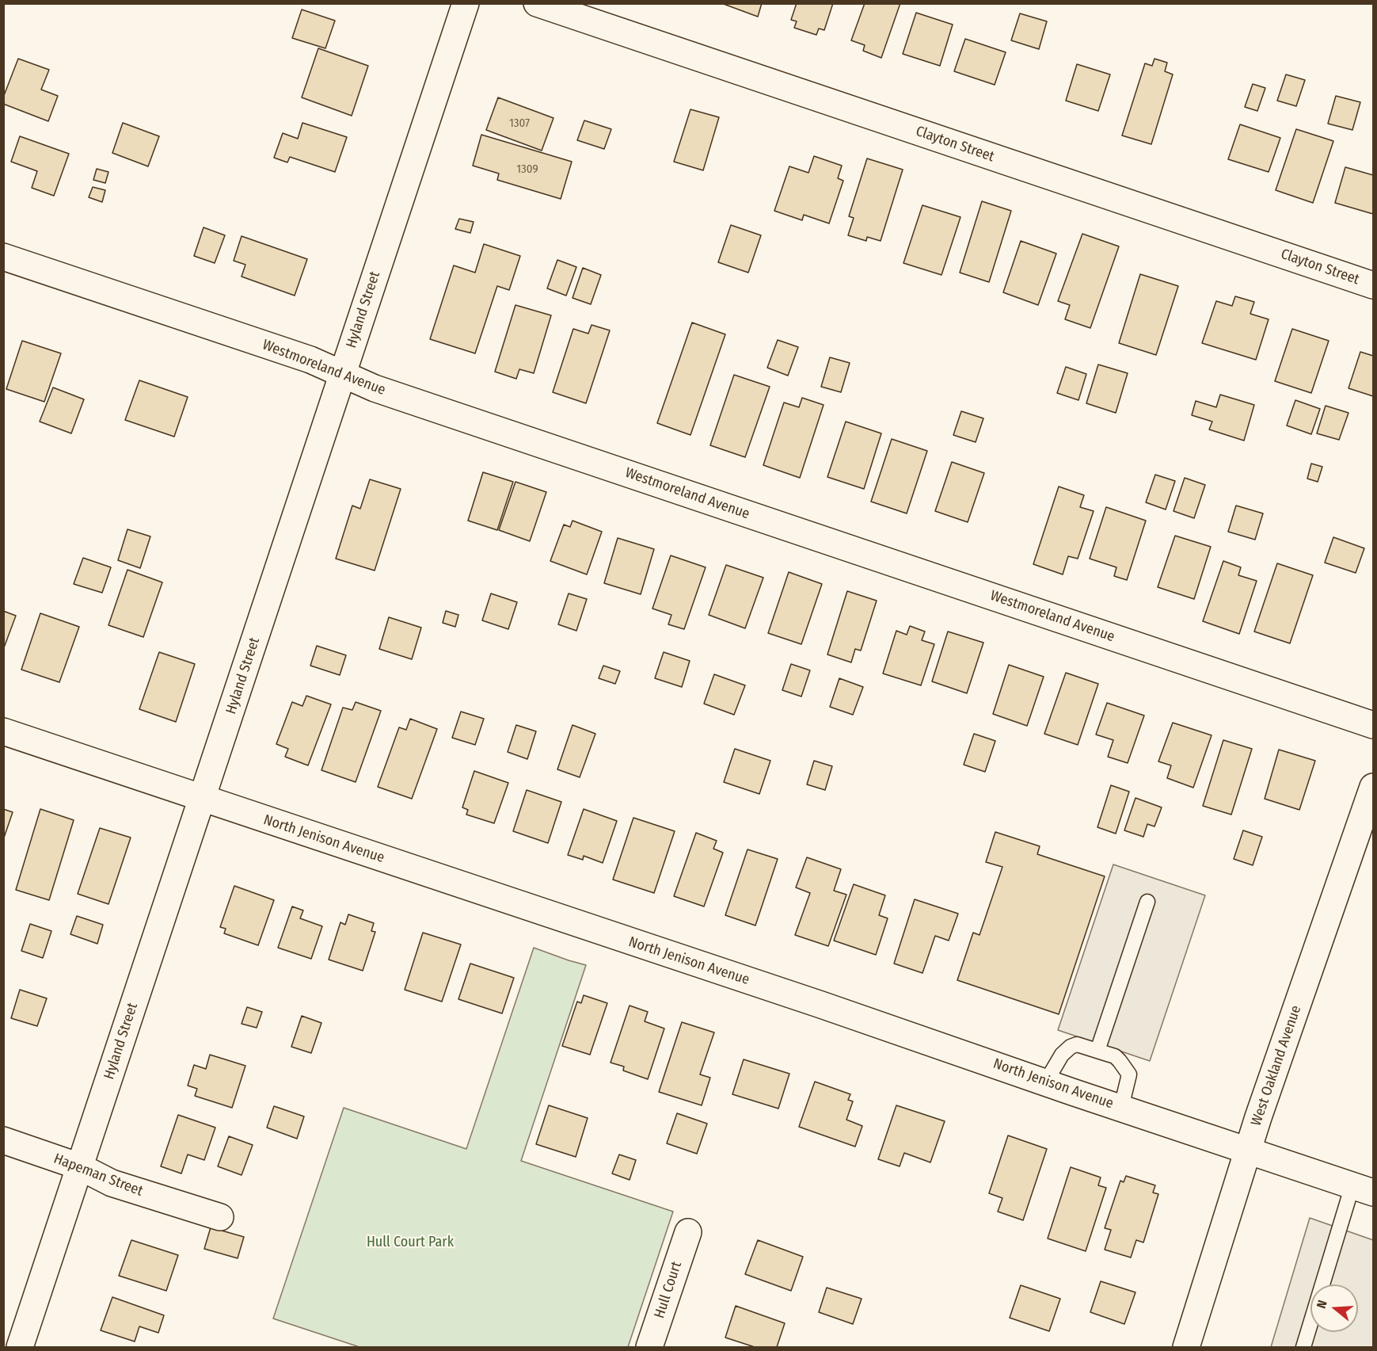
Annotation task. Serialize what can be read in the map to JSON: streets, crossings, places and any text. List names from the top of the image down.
{
  "streets": {
    "street": [
      "Clayton Street",
      "Hyland Street",
      "Westmoreland Avenue",
      "North Jenison Avenue",
      "West Oakland Avenue",
      "Hapeman Street",
      "Hull Court"
    ]
  },
  "crossings": [
    ["Hyland Street", "Westmoreland Avenue"],
    ["Hyland Street", "North Jenison Avenue"],
    ["Hyland Street", "Hapeman Street"],
    ["North Jenison Avenue", "West Oakland Avenue"]
  ],
  "parks": ["Hull Court Park"],
  "house_numbers": ["1307", "1309"],
  "north": "left"
}
